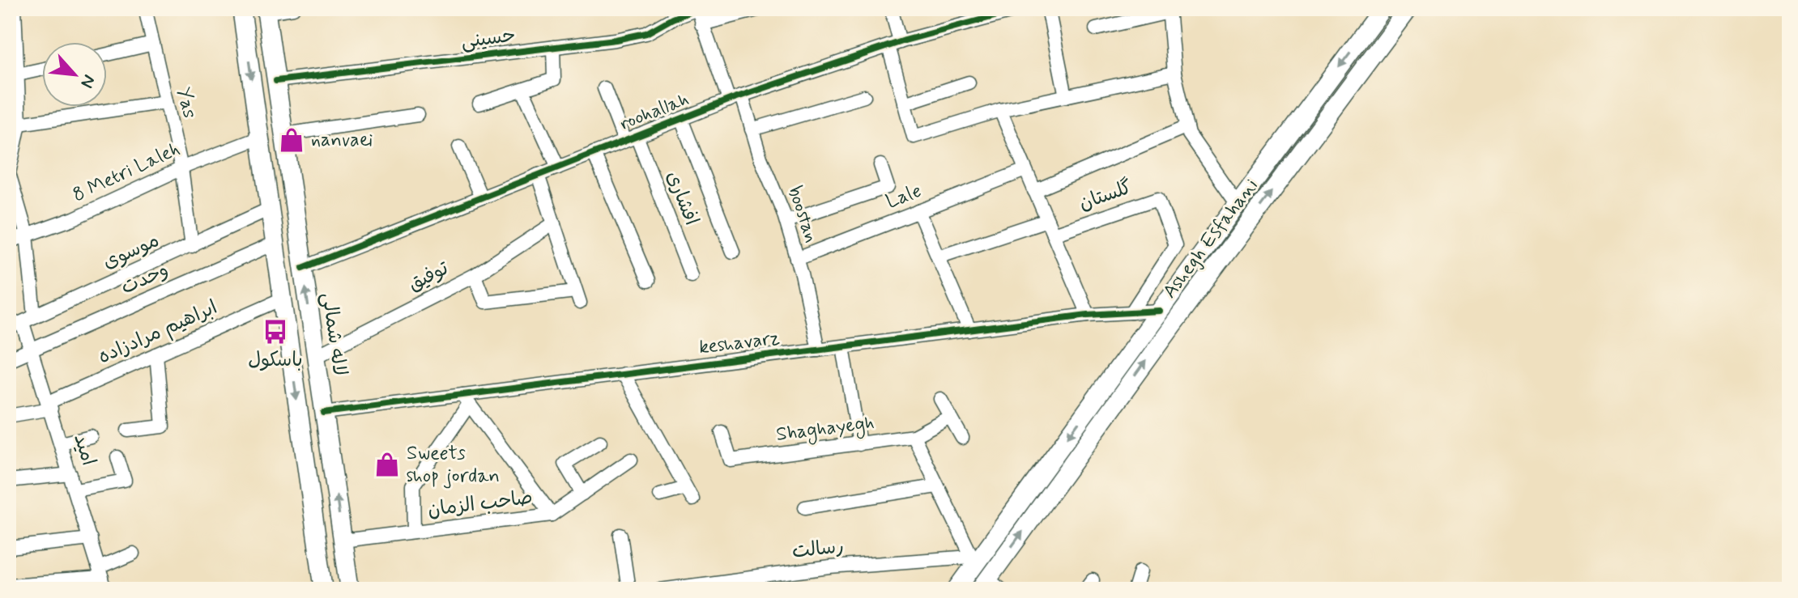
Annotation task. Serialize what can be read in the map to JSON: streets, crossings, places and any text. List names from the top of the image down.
{
  "streets": {
    "main road": ["Ashegh Esfahani", "لاله شمالی"],
    "street": [
      "حسینی",
      "Yas",
      "roohallah",
      "8 Metri Laleh",
      "گلستان",
      "Lale",
      "افشاری",
      "boostan",
      "موسوی",
      "توفیق",
      "وحدت",
      "ابراهیم مرادزاده",
      "keshavarz",
      "Shaghayegh",
      "امید",
      "صاحب الزمان",
      "رسالت"
    ]
  },
  "crossings": [
    ["حسینی", "boostan"],
    ["حسینی", "لاله شمالی"],
    ["Yas", "8 Metri Laleh"],
    ["Yas", "موسوی"],
    ["roohallah", "افشاری"],
    ["roohallah", "boostan"],
    ["roohallah", "لاله شمالی"],
    ["8 Metri Laleh", "امید"],
    ["گلستان", "keshavarz"],
    ["Lale", "boostan"],
    ["boostan", "keshavarz"],
    ["Ashegh Esfahani", "keshavarz"],
    ["Ashegh Esfahani", "رسالت"],
    ["موسوی", "امید"],
    ["توفیق", "لاله شمالی"],
    ["وحدت", "امید"],
    ["ابراهیم مرادزاده", "امید"],
    ["لاله شمالی", "keshavarz"],
    ["لاله شمالی", "صاحب الزمان"],
    ["keshavarz", "صاحب الزمان"]
  ],
  "places": {
    "shop": ["nanvaei", "Sweets shop jordan"],
    "bus stop": ["باسکول"]
  },
  "north": "bottom right"
}
